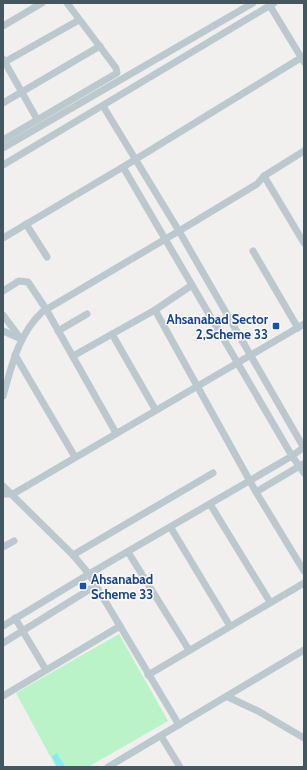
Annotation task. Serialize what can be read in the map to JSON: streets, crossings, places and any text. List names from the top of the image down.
{
  "places": {
    "transit": ["Ahsanabad Sector 2,Scheme 33", "Ahsanabad Scheme 33"]
  }
}
